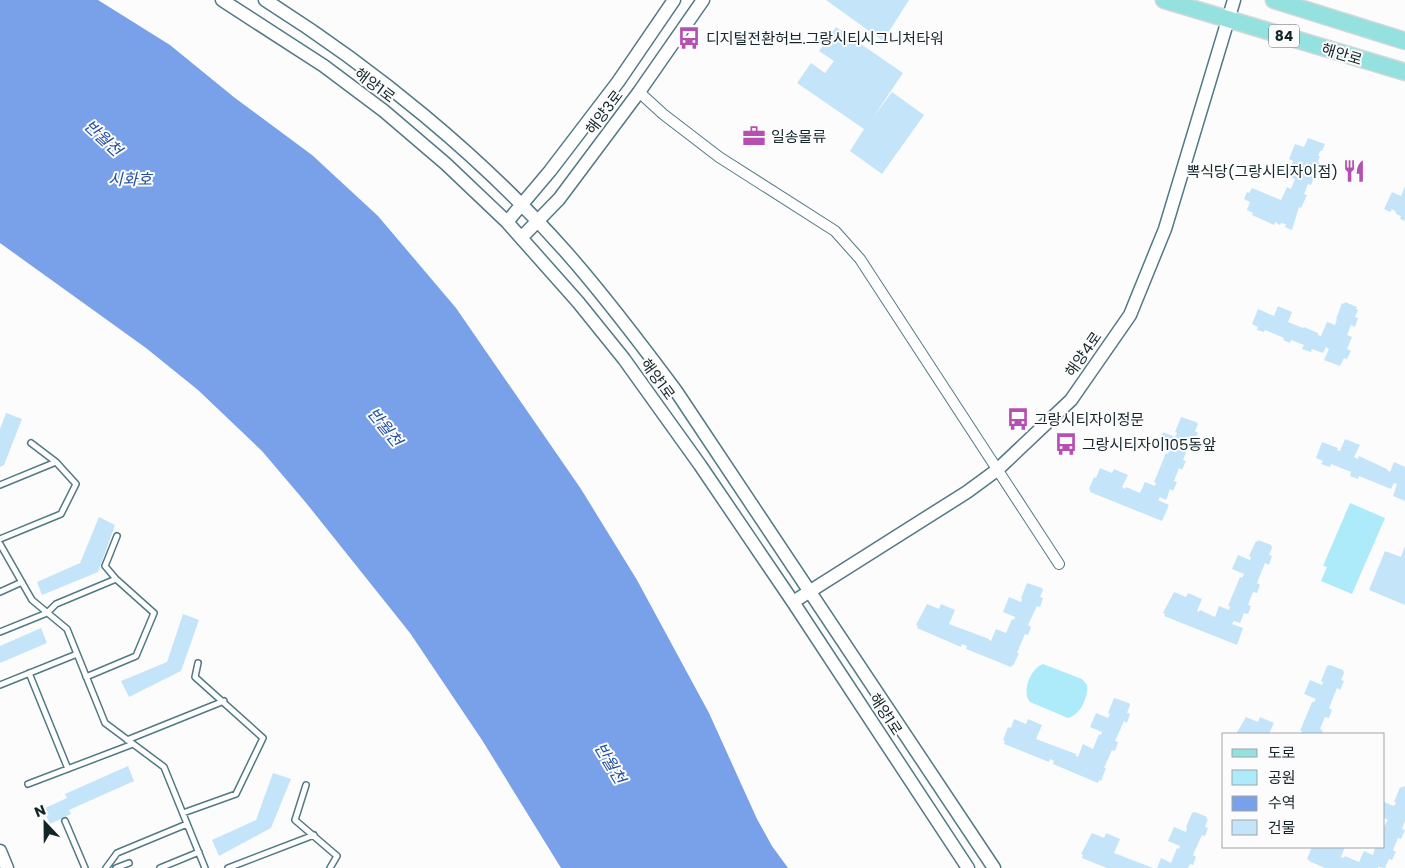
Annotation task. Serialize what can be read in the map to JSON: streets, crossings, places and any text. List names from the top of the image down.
{
  "streets": {
    "main road": ["84", "해안로"],
    "street": ["해양1로", "해양3로", "해양4로"]
  },
  "crossings": [
    ["해안로", "해양4로"],
    ["해양1로", "해양3로"],
    ["해양1로", "해양4로"]
  ],
  "water": ["반월천", "시화호"],
  "places": {
    "bus stop": ["디지털전환허브.그랑시티시그니처타워", "그랑시티자이정문", "그랑시티자이105동앞"],
    "office": ["일송물류"],
    "restaurant": ["뽁식당(그랑시티자이점)"]
  },
  "legend": [
    "도로",
    "공원",
    "수역",
    "건물"
  ],
  "north": "top"
}
